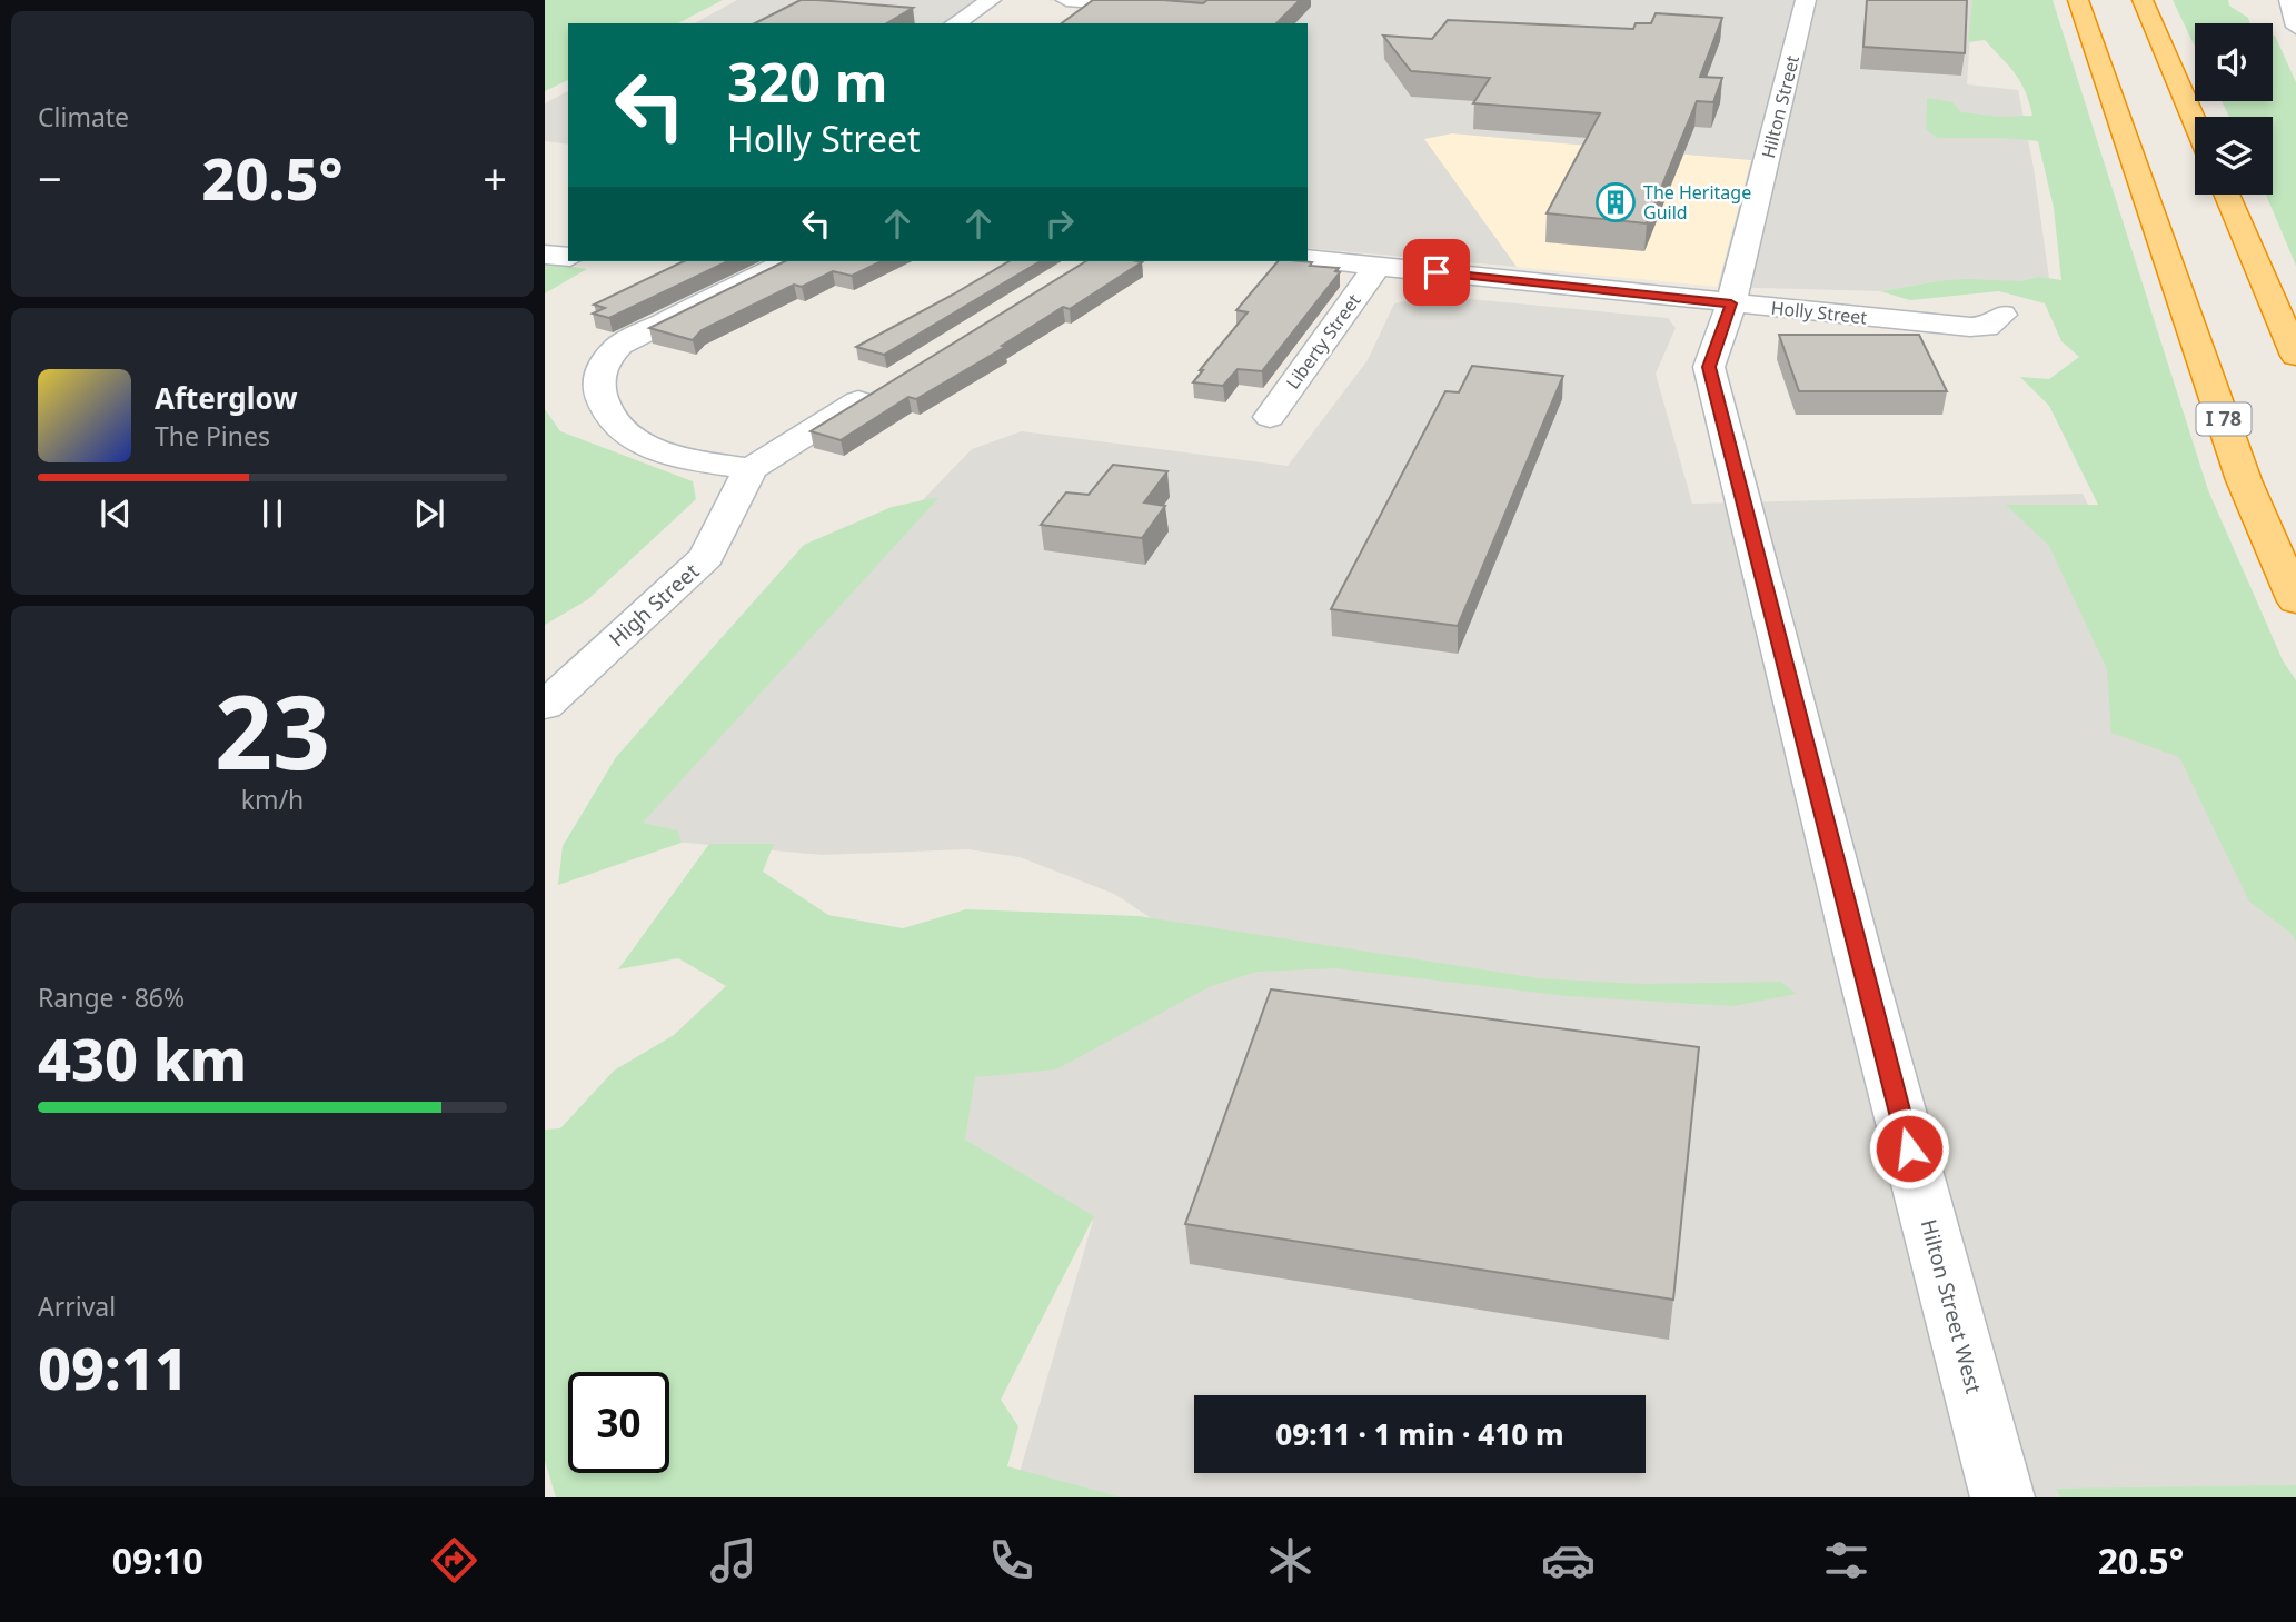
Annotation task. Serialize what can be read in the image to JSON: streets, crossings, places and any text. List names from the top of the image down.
{
  "streets": {
    "highway": ["I 78"],
    "street": [
      "Hilton Street",
      "Holly Street",
      "Liberty Street",
      "High Street",
      "Hilton Street West"
    ]
  },
  "crossings": [
    ["Hilton Street", "Holly Street"],
    ["Hilton Street", "Hilton Street West"],
    ["Holly Street", "Liberty Street"],
    ["Holly Street", "Hilton Street West"]
  ],
  "places": {
    "building": ["The Heritage Guild"]
  },
  "page": {
    "tile": [
      "Climate",
      ["23", "km/h"],
      ["Range · 86%", "430 km"],
      ["Arrival", "09:11"]
    ],
    "turn": ["320 m", "Holly Street"],
    "heat": ["−", "20.5°", "+"],
    "song": ["Afterglow", "The Pines"],
    "limit": "30",
    "trip": "09:11 · 1 min · 410 m",
    "tabs": ["09:10", "20.5°"]
  }
}
